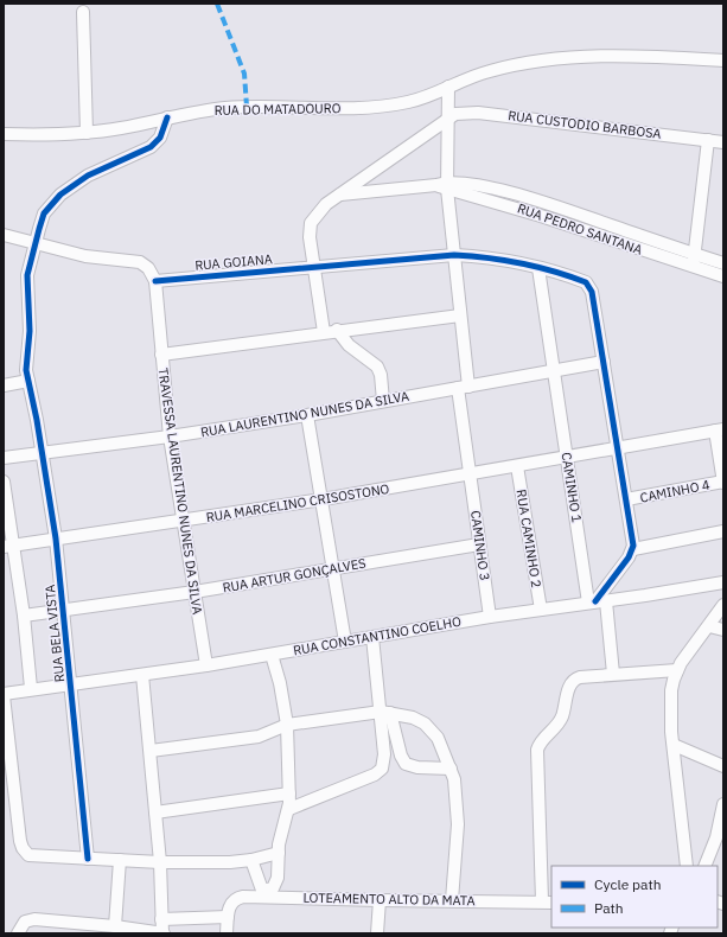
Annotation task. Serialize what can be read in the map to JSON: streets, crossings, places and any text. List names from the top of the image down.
{
  "streets": {
    "street": [
      "RUA DO MATADOURO",
      "RUA CUSTODIO BARBOSA",
      "RUA PEDRO SANTANA",
      "RUA GOIANA",
      "RUA LAURENTINO NUNES DA SILVA",
      "CAMINHO 1",
      "TRAVESSA LAURENTINO NUNES DA SILVA",
      "CAMINHO 4",
      "RUA MARCELINO CRISOSTONO",
      "RUA CAMINHO 2",
      "CAMINHO 3",
      "RUA ARTUR GONÇALVES",
      "RUA BELA VISTA",
      "RUA CONSTANTINO COELHO",
      "LOTEAMENTO ALTO DA MATA"
    ]
  },
  "crossings": [
    ["RUA DO MATADOURO", "CAMINHO 3"],
    ["RUA DO MATADOURO", "RUA BELA VISTA"],
    ["RUA CUSTODIO BARBOSA", "CAMINHO 3"],
    ["RUA PEDRO SANTANA", "CAMINHO 3"],
    ["RUA GOIANA", "RUA LAURENTINO NUNES DA SILVA"],
    ["RUA GOIANA", "CAMINHO 1"],
    ["RUA GOIANA", "TRAVESSA LAURENTINO NUNES DA SILVA"],
    ["RUA GOIANA", "CAMINHO 3"],
    ["RUA LAURENTINO NUNES DA SILVA", "CAMINHO 1"],
    ["RUA LAURENTINO NUNES DA SILVA", "TRAVESSA LAURENTINO NUNES DA SILVA"],
    ["RUA LAURENTINO NUNES DA SILVA", "CAMINHO 3"],
    ["RUA LAURENTINO NUNES DA SILVA", "RUA BELA VISTA"],
    ["CAMINHO 1", "RUA MARCELINO CRISOSTONO"],
    ["CAMINHO 1", "RUA CONSTANTINO COELHO"],
    ["TRAVESSA LAURENTINO NUNES DA SILVA", "RUA MARCELINO CRISOSTONO"],
    ["TRAVESSA LAURENTINO NUNES DA SILVA", "RUA ARTUR GONÇALVES"],
    ["TRAVESSA LAURENTINO NUNES DA SILVA", "RUA CONSTANTINO COELHO"],
    ["RUA MARCELINO CRISOSTONO", "RUA CAMINHO 2"],
    ["RUA MARCELINO CRISOSTONO", "CAMINHO 3"],
    ["RUA MARCELINO CRISOSTONO", "RUA BELA VISTA"],
    ["RUA CAMINHO 2", "RUA CONSTANTINO COELHO"],
    ["CAMINHO 3", "RUA ARTUR GONÇALVES"],
    ["CAMINHO 3", "RUA CONSTANTINO COELHO"],
    ["RUA ARTUR GONÇALVES", "RUA BELA VISTA"],
    ["RUA BELA VISTA", "RUA CONSTANTINO COELHO"]
  ],
  "legend": ["Cycle path", "Path"]
}
